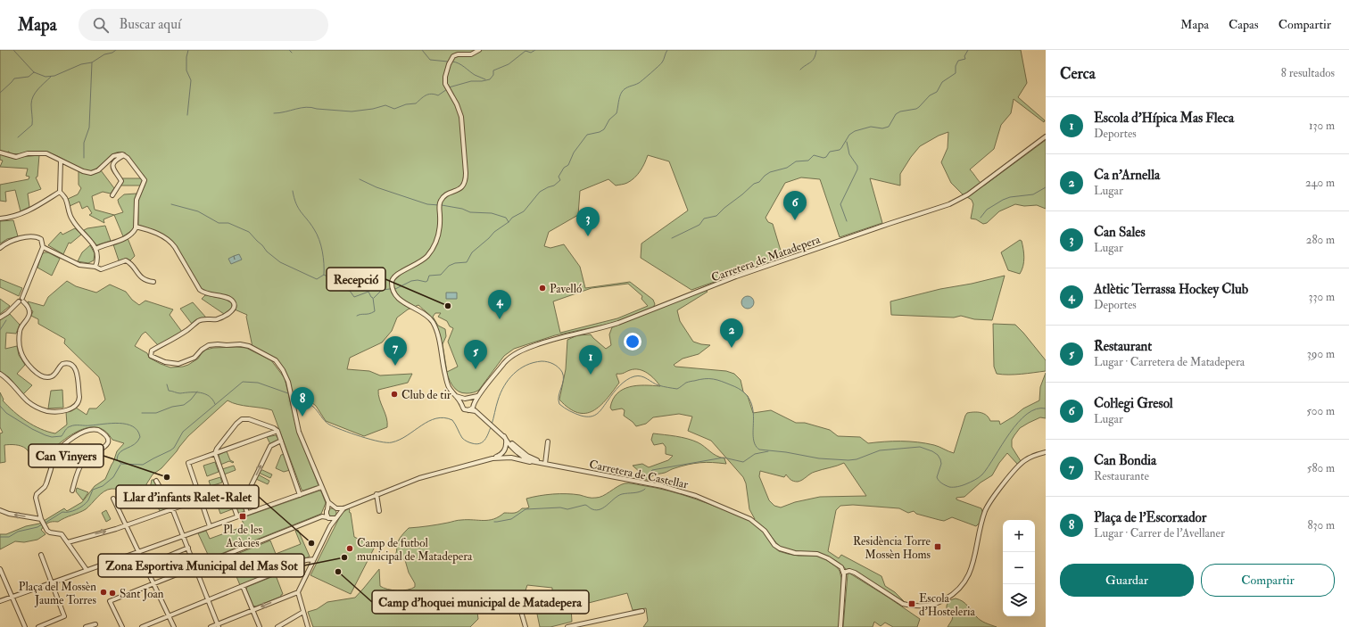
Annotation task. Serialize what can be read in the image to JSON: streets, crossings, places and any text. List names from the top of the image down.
{
  "streets": {
    "street": ["Carretera de Matadepera", "Carretera de Castellar"]
  },
  "places": {
    "other": [
      "Pavelló",
      "Recepció",
      "Club de tir",
      "Can Vinyers",
      "Llar d'infants Ralet-Ralet",
      "Camp de futbol municipal de Matadepera",
      "Zona Esportiva Municipal del Mas Sot",
      "Camp d'hoquei municipal de Matadepera",
      "Plaça del Mossèn Jaume Torres",
      "Sant Joan"
    ],
    "transit": ["Pl. de les Acàcies", "Residència Torre Mossèn Homs", "Escola d'Hosteleria"]
  },
  "page": {
    "header": "Mapa",
    "search": "Buscar aquí",
    "nav": ["Mapa", "Capas", "Compartir"],
    "heading": ["Cerca", "8 resultados"],
    "list": [
      {
        "mark": "1",
        "name": "Escola d'Hípica Mas Fleca",
        "note": "Deportes",
        "value": "130 m"
      },
      {
        "mark": "2",
        "name": "Ca n'Arnella",
        "note": "Lugar",
        "value": "240 m"
      },
      {
        "mark": "3",
        "name": "Can Sales",
        "note": "Lugar",
        "value": "280 m"
      },
      {
        "mark": "4",
        "name": "Atlètic Terrassa Hockey Club",
        "note": "Deportes",
        "value": "330 m"
      },
      {
        "mark": "5",
        "name": "Restaurant",
        "note": "Lugar · Carretera de Matadepera",
        "value": "390 m"
      },
      {
        "mark": "6",
        "name": "Col·legi Gresol",
        "note": "Lugar",
        "value": "500 m"
      },
      {
        "mark": "7",
        "name": "Can Bondia",
        "note": "Restaurante",
        "value": "580 m"
      },
      {
        "mark": "8",
        "name": "Plaça de l'Escorxador",
        "note": "Lugar · Carrer de l'Avellaner",
        "value": "830 m"
      }
    ],
    "pins": [
      "6",
      "3",
      "4",
      "2",
      "7",
      "5",
      "1",
      "8"
    ],
    "map_buttons": ["+", "−"],
    "buttons": ["Guardar", "Compartir"]
  }
}
